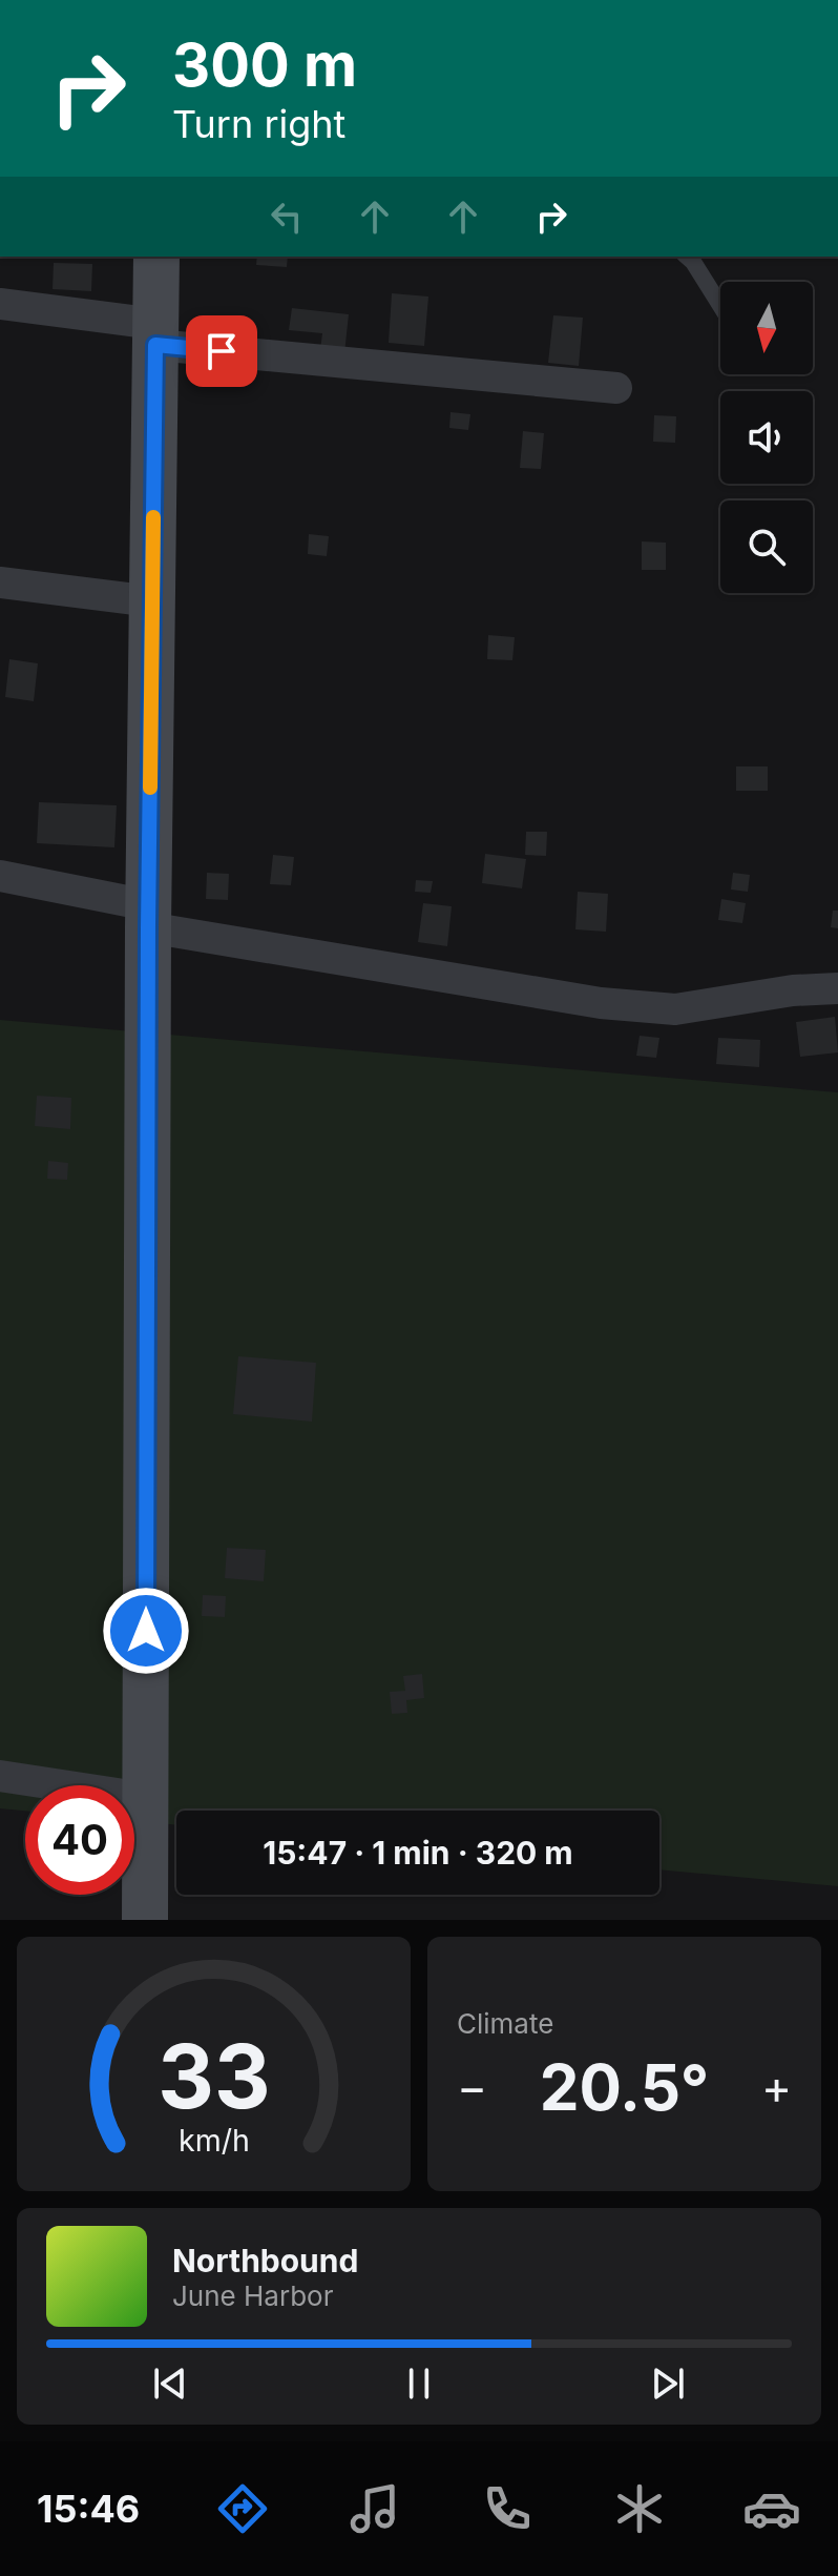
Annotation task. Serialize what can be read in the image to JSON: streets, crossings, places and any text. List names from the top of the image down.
{
  "north": "bottom",
  "page": {
    "turn": ["300 m", "Turn right"],
    "limit": "40",
    "trip": "15:47 · 1 min · 320 m",
    "tile": "Climate",
    "heat": ["−", "20.5°", "+"],
    "song": ["Northbound", "June Harbor"],
    "tabs": "15:46",
    "gauge": ["33", "km/h"]
  }
}
